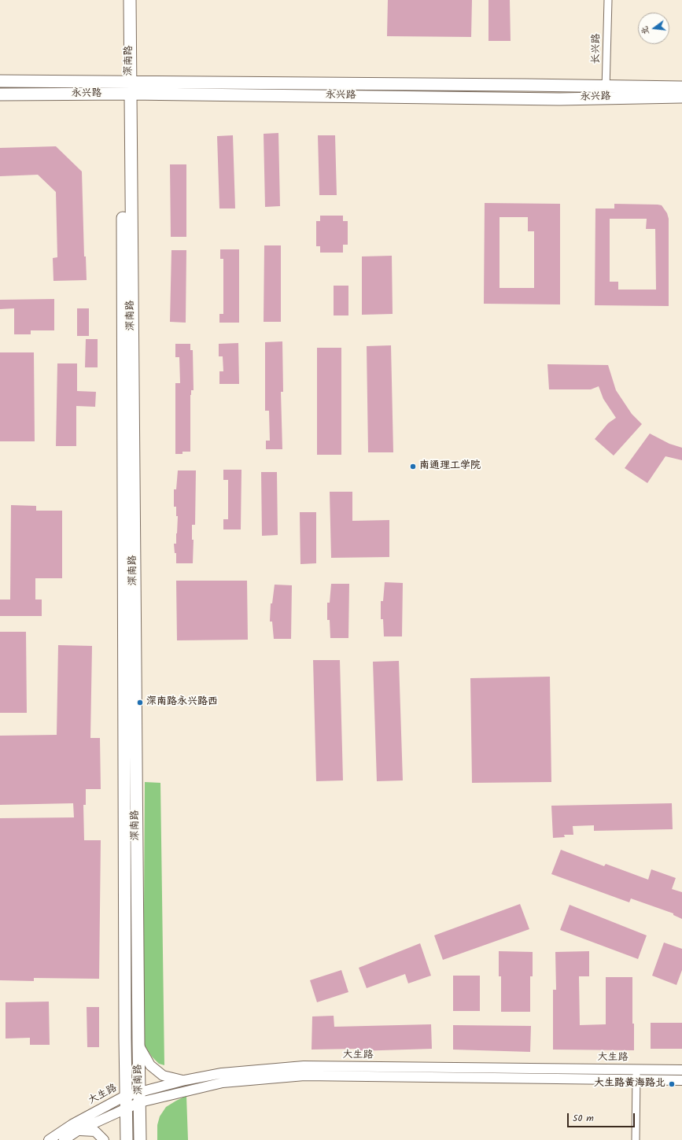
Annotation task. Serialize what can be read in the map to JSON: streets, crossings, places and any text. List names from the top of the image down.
{
  "streets": {
    "main road": ["深南路", "永兴路"],
    "street": ["长兴路", "大生路"]
  },
  "crossings": [
    ["长兴路", "永兴路"],
    ["深南路", "永兴路"],
    ["深南路", "大生路"]
  ],
  "places": ["南通理工学院", "深南路永兴路西", "大生路黄海路北"],
  "scale_bar": "50 m",
  "north": "left"
}
